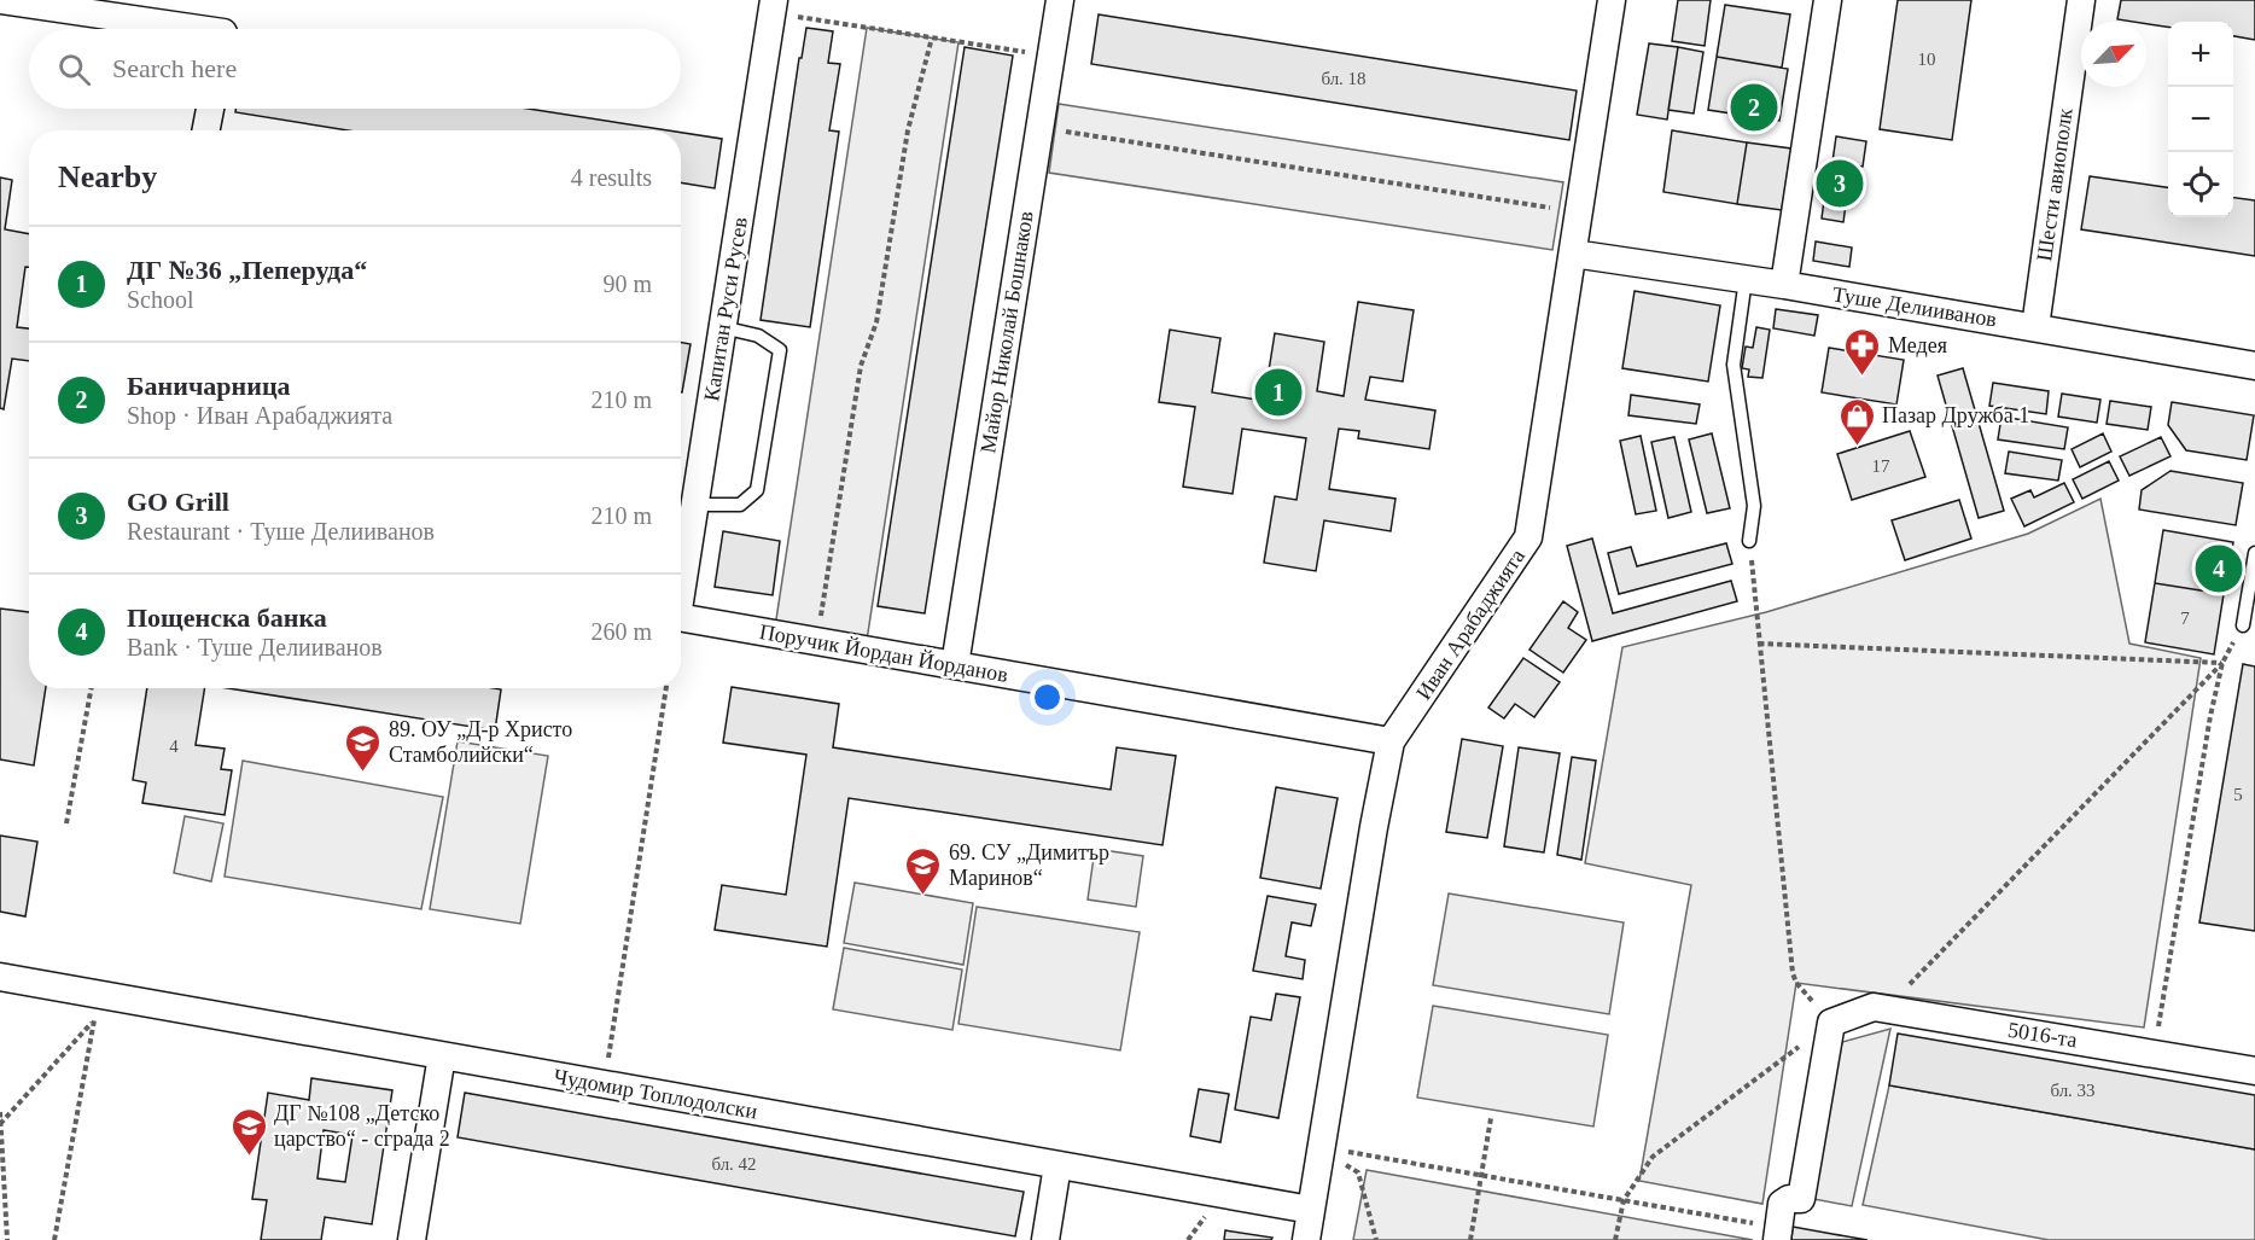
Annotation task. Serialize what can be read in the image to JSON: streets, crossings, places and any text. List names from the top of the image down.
{
  "streets": {
    "street": [
      "Шести авиополк",
      "Туше Делииванов",
      "Капитан Руси Русев",
      "Майор Николай Бошнаков",
      "Иван Арабаджията",
      "Поручик Йордан Йорданов",
      "5016-та",
      "Чудомир Топлодолски"
    ]
  },
  "crossings": [
    ["Шести авиополк", "Туше Делииванов"],
    ["Туше Делииванов", "Иван Арабаджията"],
    ["Майор Николай Бошнаков", "Поручик Йордан Йорданов"],
    ["Иван Арабаджията", "Поручик Йордан Йорданов"],
    ["Иван Арабаджията", "Чудомир Топлодолски"]
  ],
  "places": {
    "pharmacy": ["Медея"],
    "shop": ["Пазар Дружба 1"],
    "school or university": ["89. ОУ „Д-р Христо Стамболийски“", "69. СУ „Димитър Маринов“", "ДГ №108 „Детско царство“ - сграда 2"]
  },
  "house_numbers": [
    "10",
    "бл. 18",
    "17",
    "7",
    "4",
    "5",
    "бл. 33",
    "бл. 42"
  ],
  "north": "top right",
  "page": {
    "map_buttons": ["+", "−"],
    "search": "Search here",
    "pins": [
      "2",
      "3",
      "1",
      "4"
    ],
    "heading": ["Nearby", "4 results"],
    "list": [
      {
        "mark": "1",
        "name": "ДГ №36 „Пеперуда“",
        "note": "School",
        "value": "90 m"
      },
      {
        "mark": "2",
        "name": "Баничарница",
        "note": "Shop · Иван Арабаджията",
        "value": "210 m"
      },
      {
        "mark": "3",
        "name": "GO Grill",
        "note": "Restaurant · Туше Делииванов",
        "value": "210 m"
      },
      {
        "mark": "4",
        "name": "Пощенска банка",
        "note": "Bank · Туше Делииванов",
        "value": "260 m"
      }
    ]
  }
}
